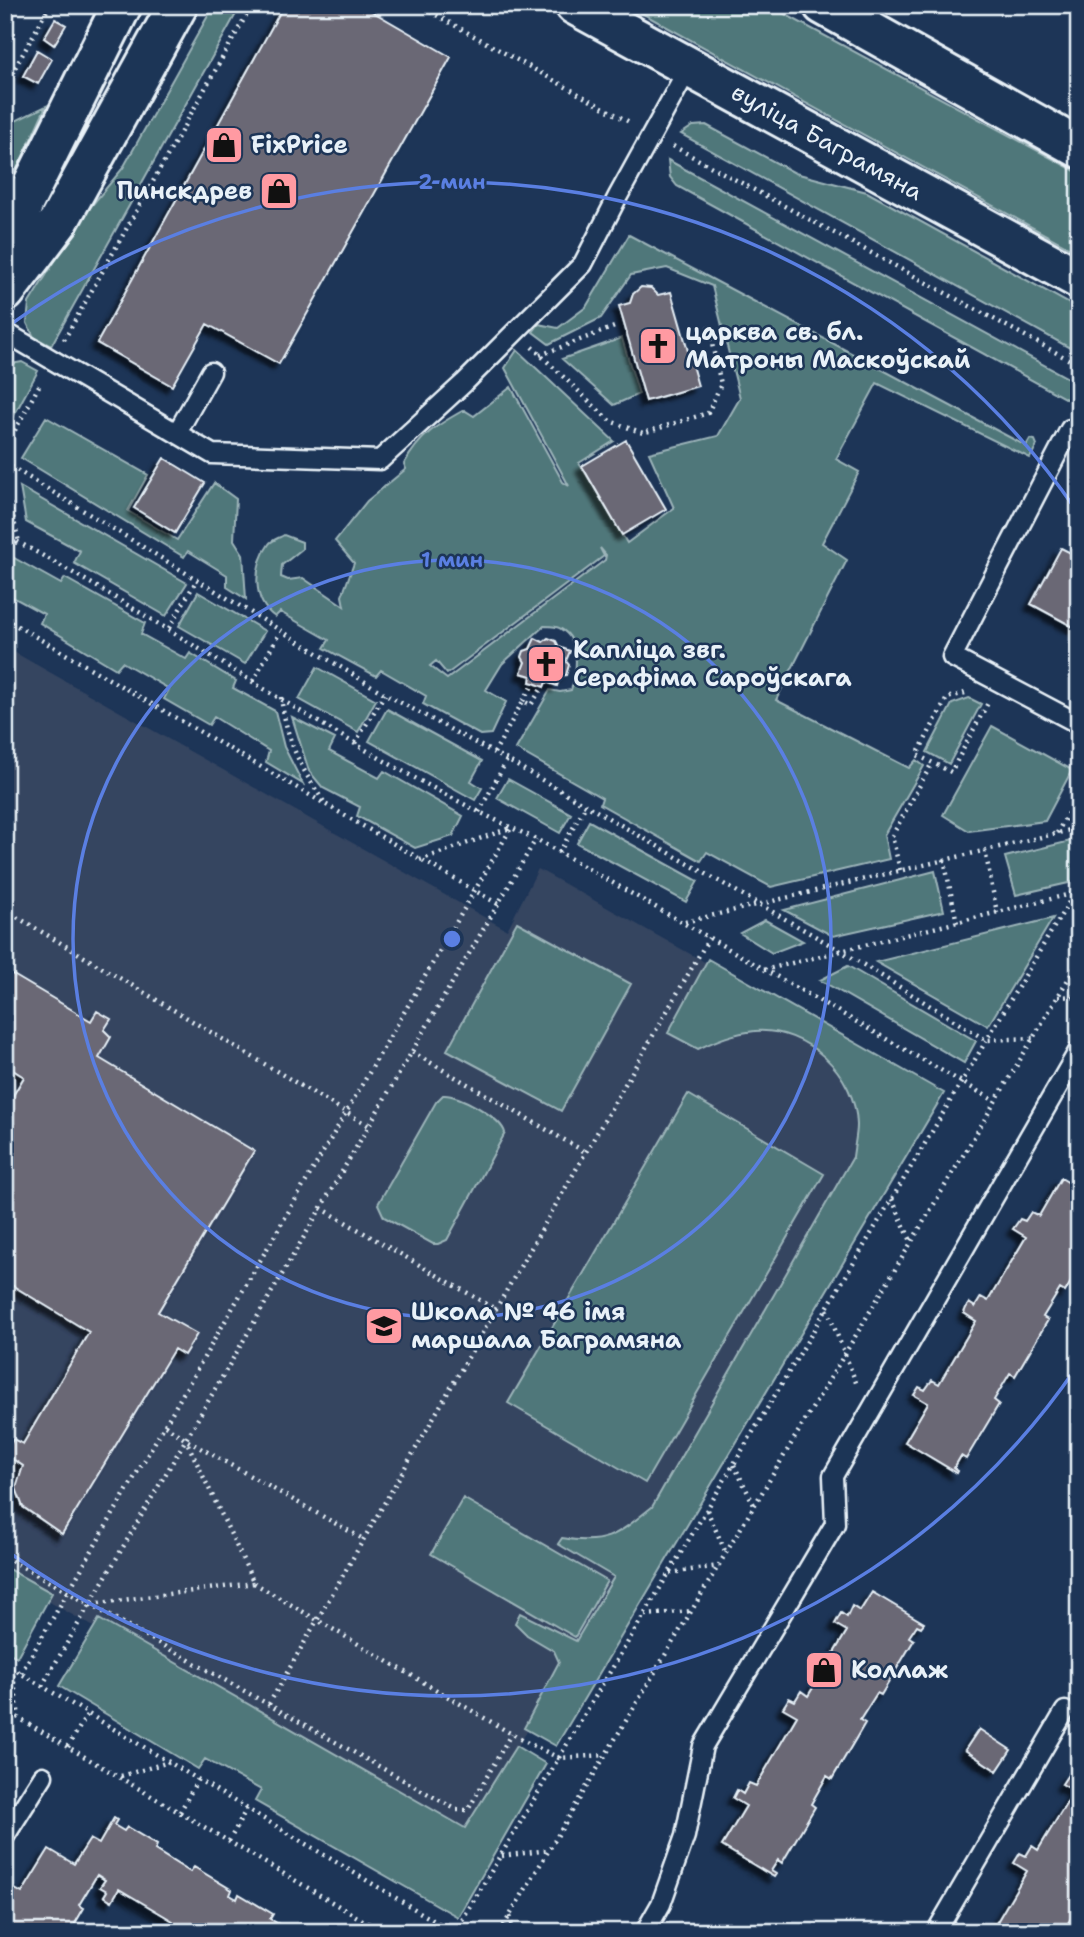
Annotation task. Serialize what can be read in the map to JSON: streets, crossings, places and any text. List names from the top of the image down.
{
  "streets": {
    "street": ["вуліца Баграмяна"]
  },
  "places": {
    "shop": ["FixPrice", "Пинскдрев", "Коллаж"],
    "church": ["царква св. бл. Матроны Маскоўскай", "Капліца звг. Серафіма Сароўскага"],
    "school or university": ["Школа № 46 імя маршала Баграмяна"]
  },
  "rings": ["2 мин", "1 мин"]
}
